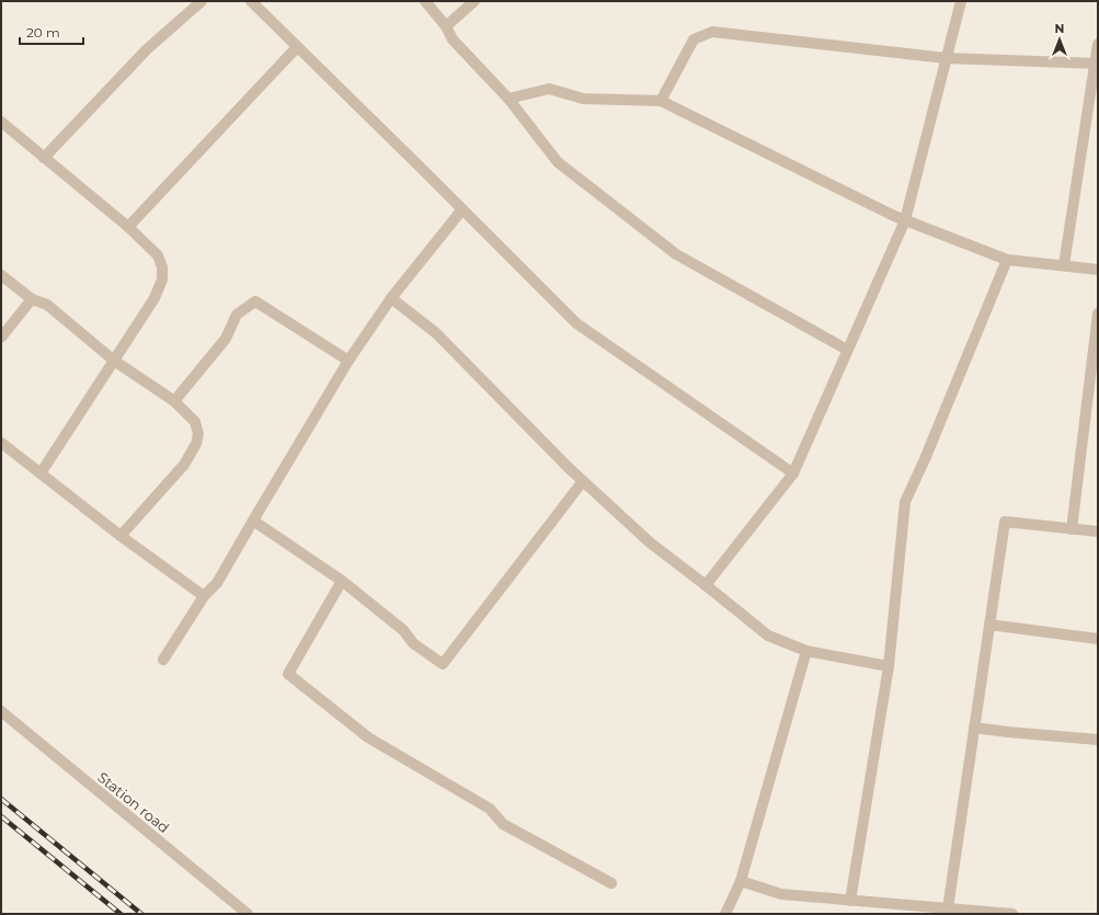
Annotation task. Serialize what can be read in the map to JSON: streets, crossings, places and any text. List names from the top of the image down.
{
  "streets": {
    "street": ["Station road"]
  },
  "scale_bar": "20 m",
  "north": "top"
}
